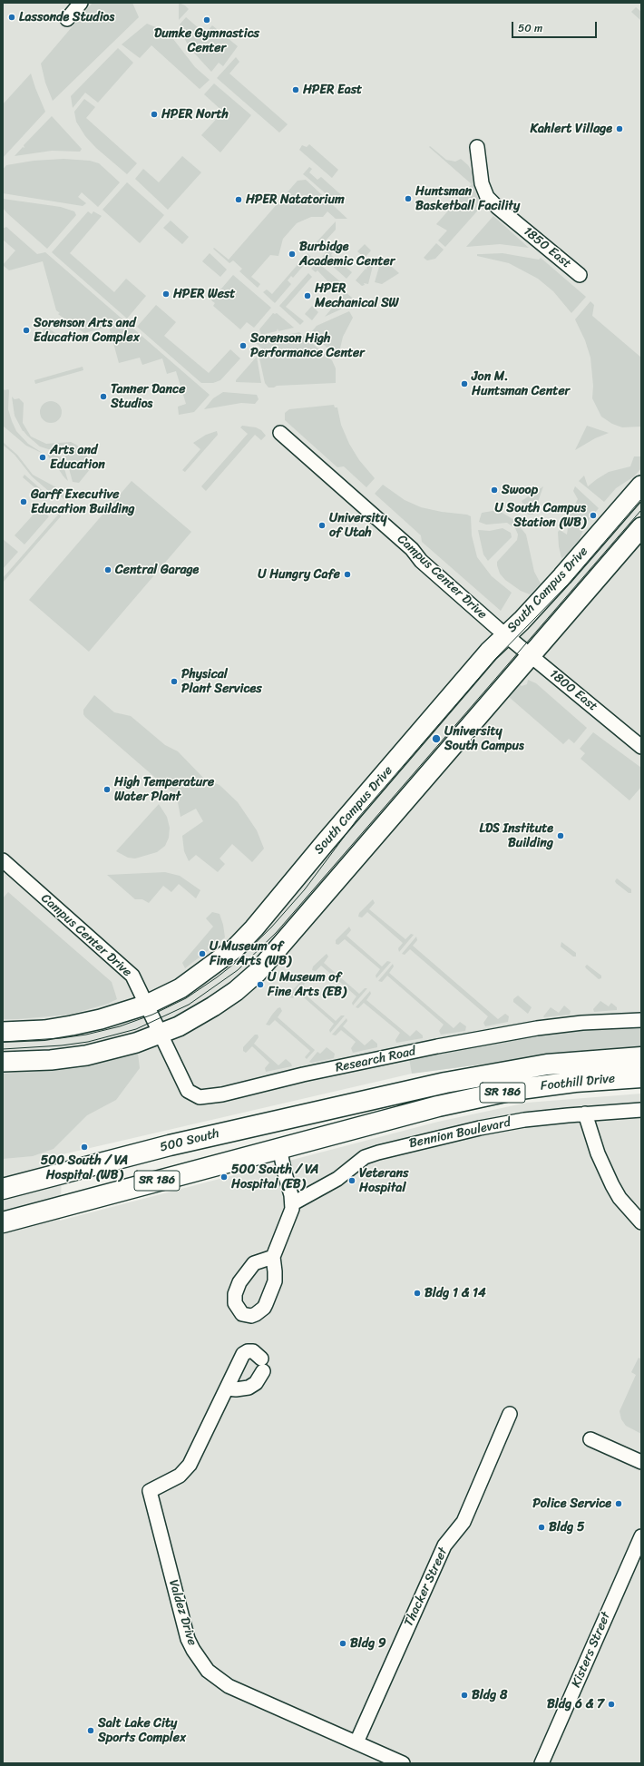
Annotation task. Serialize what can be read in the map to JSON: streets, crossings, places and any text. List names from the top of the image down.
{
  "streets": {
    "main road": ["Foothill Drive", "SR 186", "500 South"],
    "street": [
      "1850 East",
      "Campus Center Drive",
      "South Campus Drive",
      "1800 East",
      "Research Road",
      "Bennion Boulevard",
      "Thacker Street",
      "Valdez Drive",
      "Kisters Street"
    ]
  },
  "crossings": [
    ["Campus Center Drive", "South Campus Drive"],
    ["Campus Center Drive", "1800 East"],
    ["Campus Center Drive", "Research Road"],
    ["South Campus Drive", "1800 East"],
    ["Foothill Drive", "SR 186"],
    ["Foothill Drive", "500 South"],
    ["Thacker Street", "Valdez Drive"]
  ],
  "places": [
    "Lassonde Studios",
    "Dumke Gymnastics Center",
    "HPER East",
    "HPER North",
    "Kahlert Village",
    "Huntsman Basketball Facility",
    "HPER Natatorium",
    "Burbidge Academic Center",
    "HPER West",
    "HPER Mechanical SW",
    "Sorenson Arts and Education Complex",
    "Sorenson High Performance Center",
    "Jon M. Huntsman Center",
    "Tanner Dance Studios",
    "Arts and Education",
    "Swoop",
    "Garff Executive Education Building",
    "U South Campus Station (WB)",
    "University of Utah",
    "Central Garage",
    "U Hungry Cafe",
    "Physical Plant Services",
    "University South Campus",
    "High Temperature Water Plant",
    "LDS Institute Building",
    "U Museum of Fine Arts (WB)",
    "U Museum of Fine Arts (EB)",
    "500 South / VA Hospital (WB)",
    "500 South / VA Hospital (EB)",
    "Veterans Hospital",
    "Bldg 1 & 14",
    "Police Service",
    "Bldg 5",
    "Bldg 9",
    "Bldg 8",
    "Bldg 6 & 7",
    "Salt Lake City Sports Complex"
  ],
  "scale_bar": "50 m"
}
